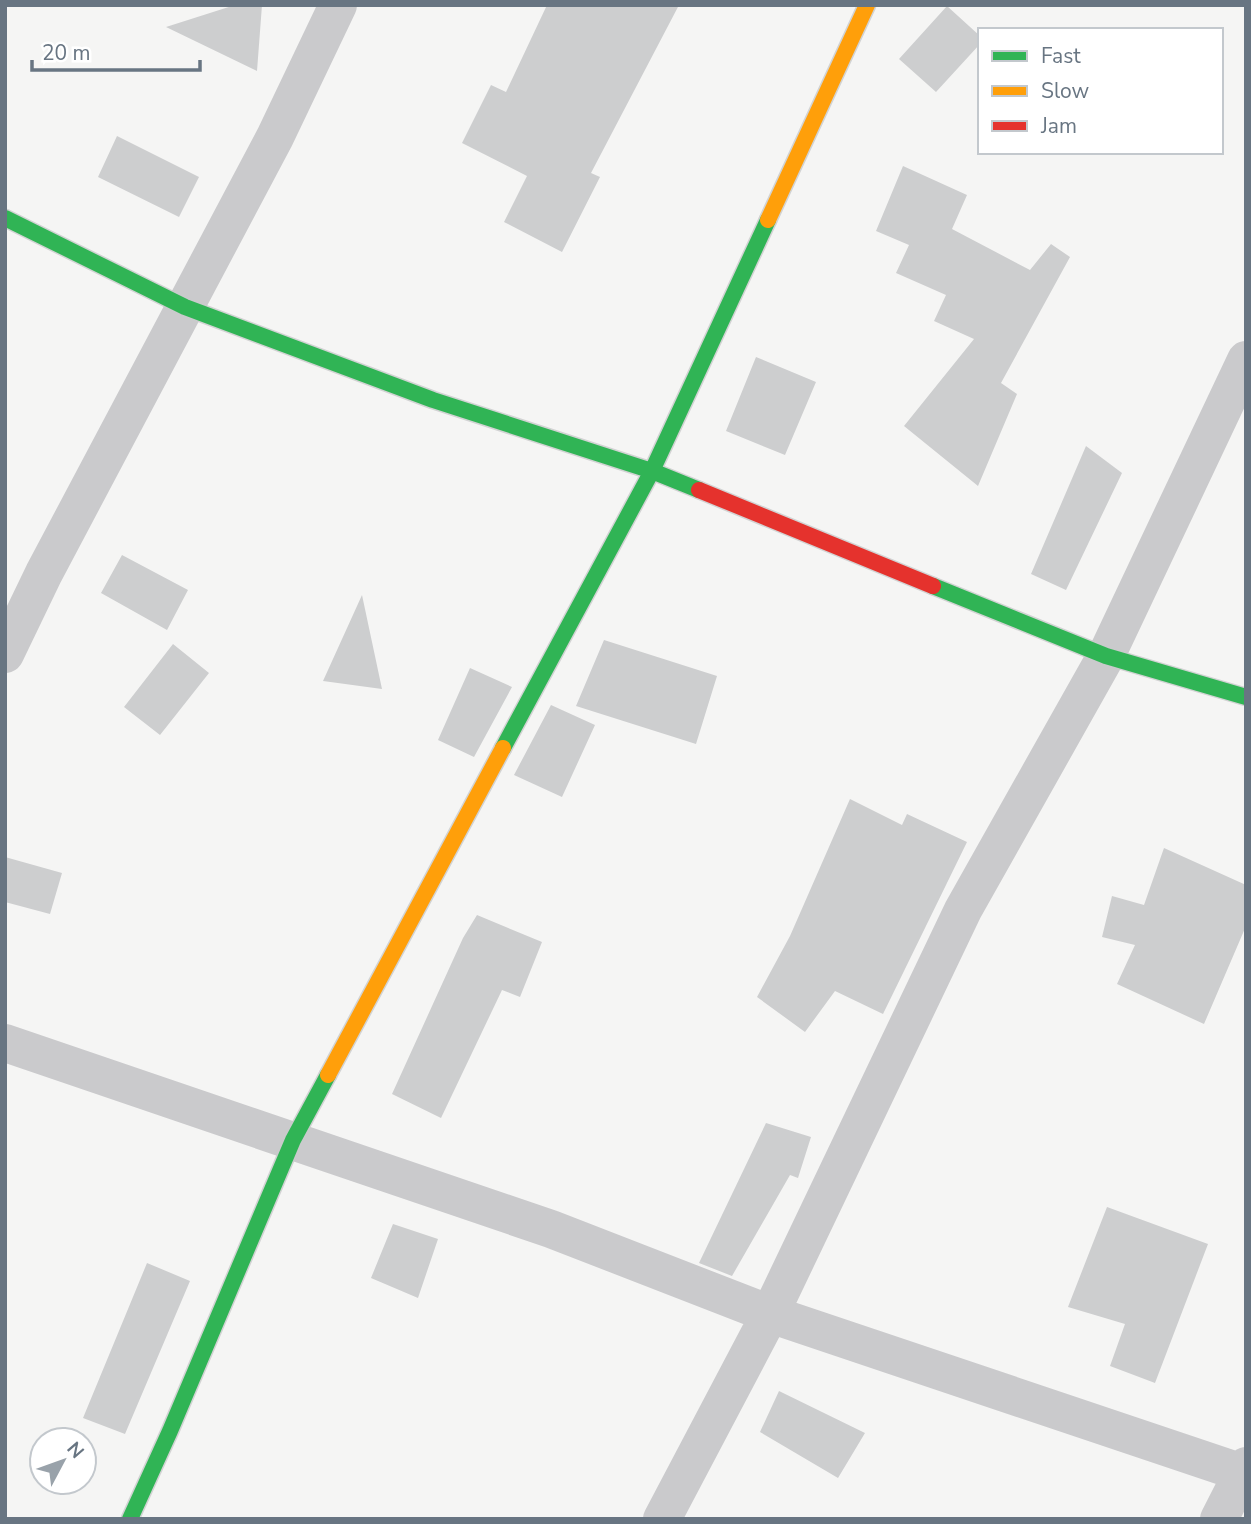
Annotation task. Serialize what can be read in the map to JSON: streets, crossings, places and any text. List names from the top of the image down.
{
  "legend": ["Fast", "Slow", "Jam"],
  "scale_bar": "20 m",
  "north": "top right"
}
